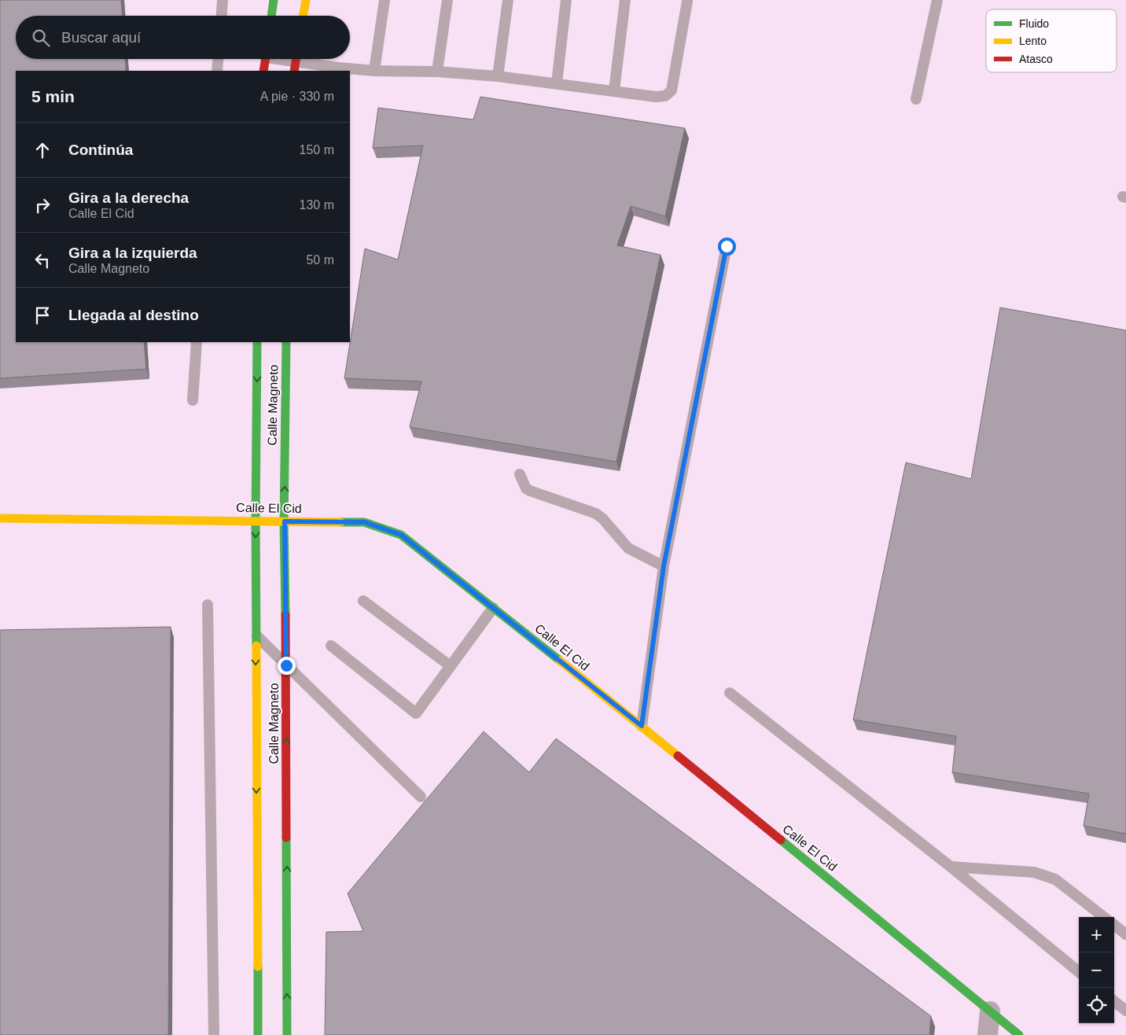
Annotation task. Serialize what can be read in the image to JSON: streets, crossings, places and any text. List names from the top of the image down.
{
  "streets": {
    "main road": ["Calle Magneto", "Calle El Cid"]
  },
  "crossings": [
    ["Calle Magneto", "Calle El Cid"]
  ],
  "legend": ["Fluido", "Lento", "Atasco"],
  "page": {
    "search": "Buscar aquí",
    "heading": ["5 min", "A pie · 330 m"],
    "list": [
      ["Continúa", "150 m"],
      ["Gira a la derecha", "Calle El Cid", "130 m"],
      ["Gira a la izquierda", "Calle Magneto", "50 m"],
      "Llegada al destino"
    ],
    "map_buttons": ["+", "−"]
  }
}
